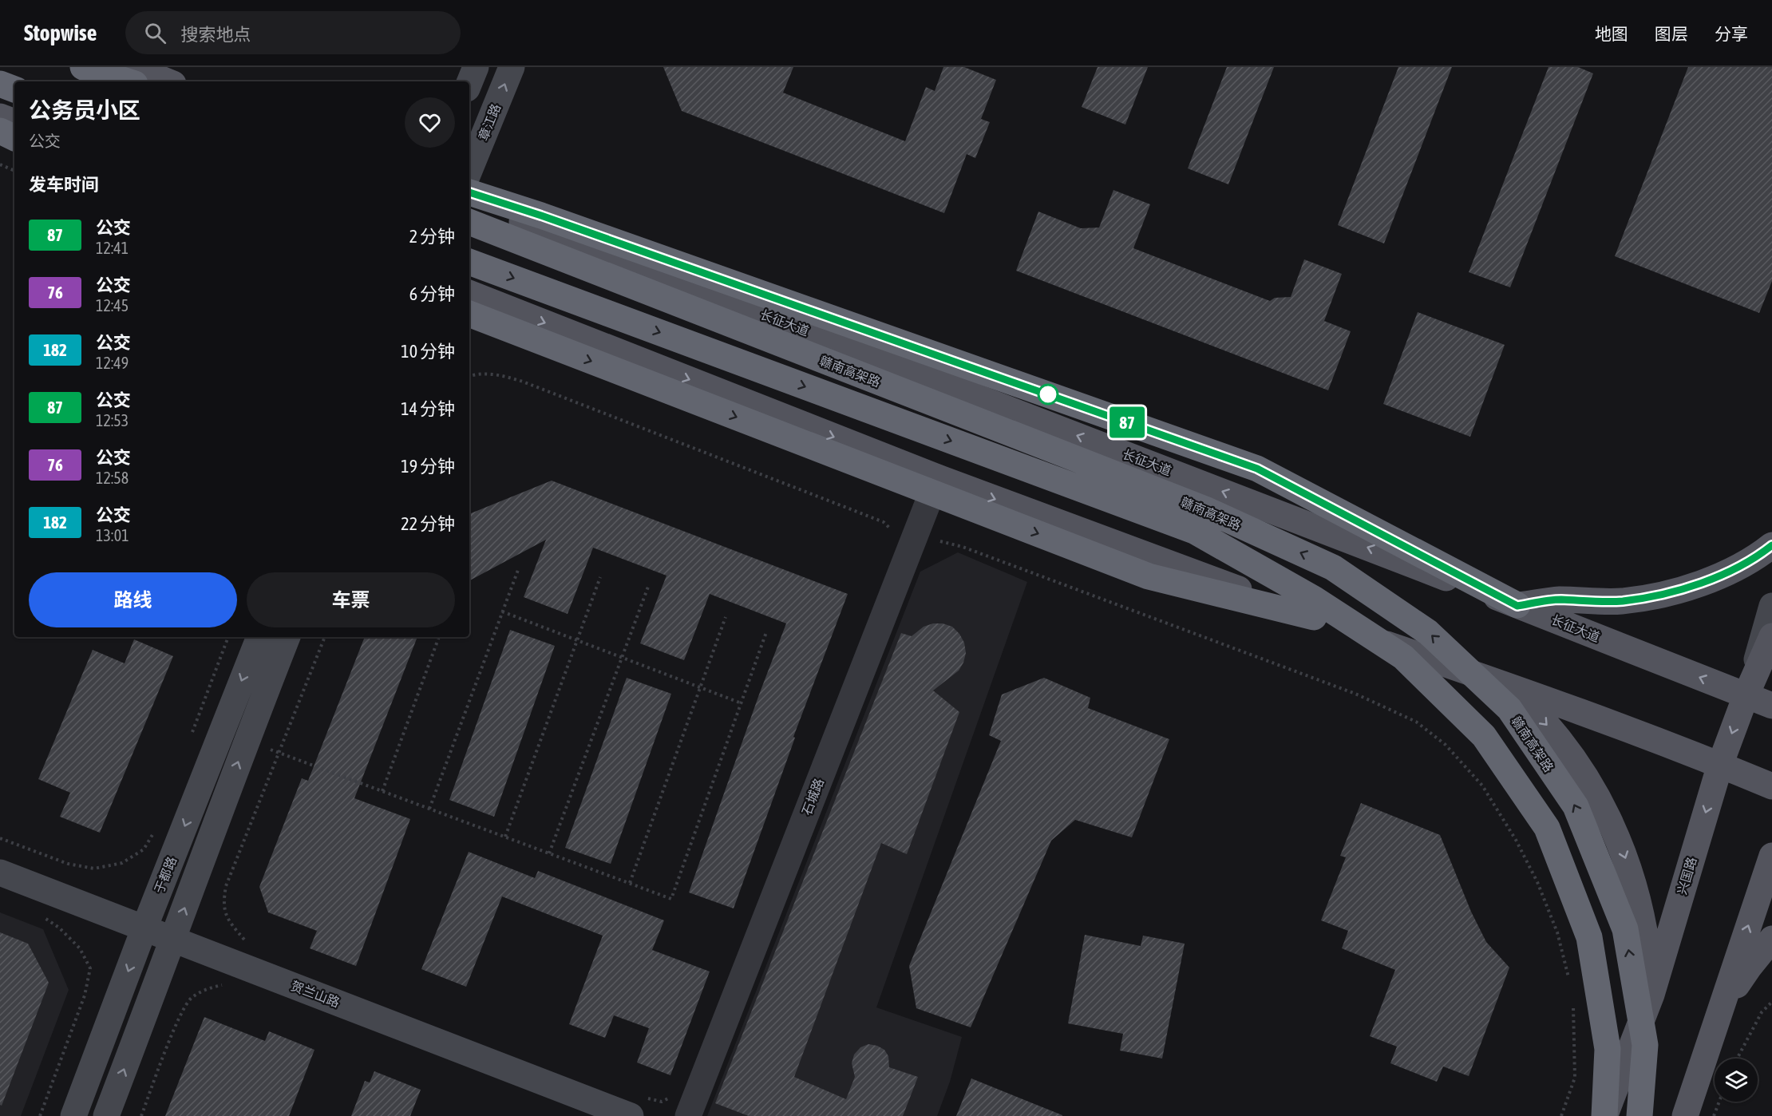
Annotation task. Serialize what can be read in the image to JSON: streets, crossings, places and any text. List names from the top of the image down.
{
  "streets": {
    "highway": ["赣南高架路"],
    "main road": [
      "章江路",
      "长征大道",
      "于都路",
      "兴国路",
      "贺兰山路"
    ],
    "street": ["石城路"]
  },
  "crossings": [
    ["长征大道", "兴国路"],
    ["赣南高架路", "兴国路"],
    ["于都路", "贺兰山路"]
  ],
  "one_way": ["章江路"],
  "lines": ["bus line 87"],
  "page": {
    "header": "Stopwise",
    "search": "搜索地点",
    "nav": ["地图", "图层", "分享"],
    "on_map": "87",
    "heading": [
      ["公务员小区", "公交"],
      "发车时间"
    ],
    "list": [
      {
        "mark": "87",
        "name": "公交",
        "note": "12:41",
        "value": "2 分钟"
      },
      {
        "mark": "76",
        "name": "公交",
        "note": "12:45",
        "value": "6 分钟"
      },
      {
        "mark": "182",
        "name": "公交",
        "note": "12:49",
        "value": "10 分钟"
      },
      {
        "mark": "87",
        "name": "公交",
        "note": "12:53",
        "value": "14 分钟"
      },
      {
        "mark": "76",
        "name": "公交",
        "note": "12:58",
        "value": "19 分钟"
      },
      {
        "mark": "182",
        "name": "公交",
        "note": "13:01",
        "value": "22 分钟"
      }
    ],
    "buttons": ["路线", "车票"]
  }
}
